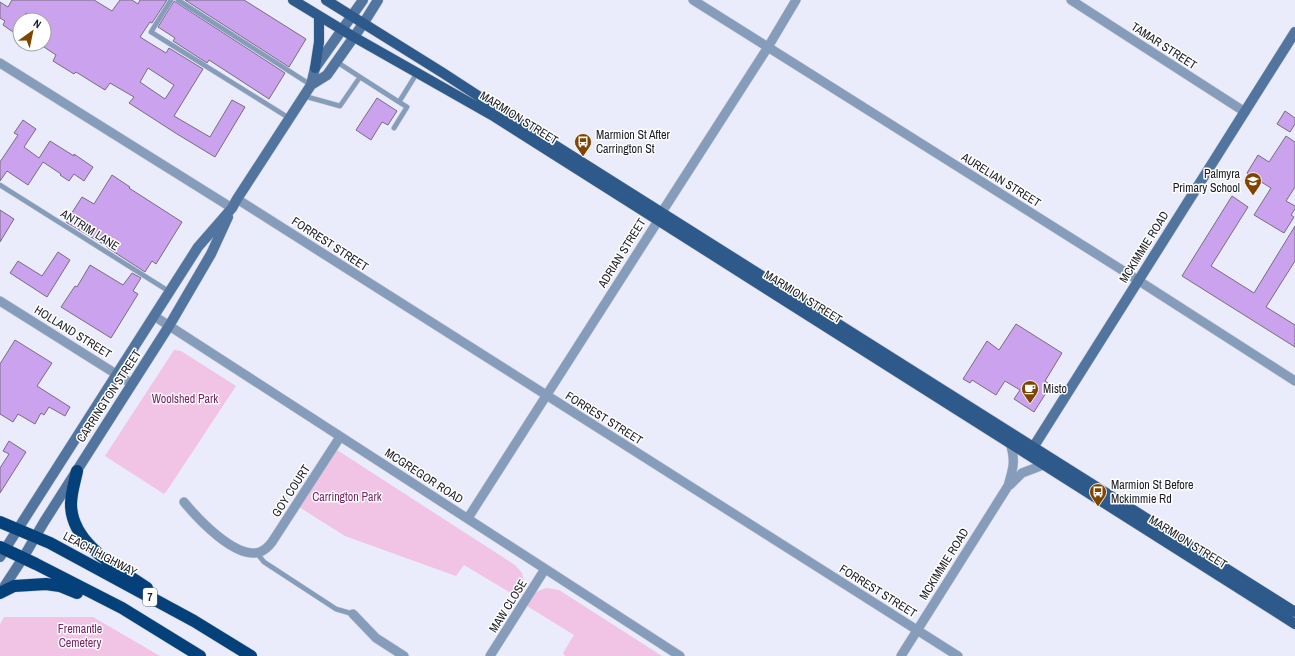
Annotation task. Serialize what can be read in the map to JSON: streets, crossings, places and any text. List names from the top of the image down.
{
  "streets": {
    "highway": ["LEACH HIGHWAY", "7"],
    "main road": ["MARMION STREET", "MCKIMMIE ROAD", "CARRINGTON STREET"],
    "street": [
      "TAMAR STREET",
      "AURELIAN STREET",
      "FORREST STREET",
      "ADRIAN STREET",
      "HOLLAND STREET",
      "MCGREGOR ROAD",
      "GOY COURT",
      "MAW CLOSE"
    ],
    "lane": ["ANTRIM LANE"]
  },
  "crossings": [
    ["TAMAR STREET", "MCKIMMIE ROAD"],
    ["MARMION STREET", "MCKIMMIE ROAD"],
    ["MARMION STREET", "ADRIAN STREET"],
    ["MARMION STREET", "CARRINGTON STREET"],
    ["AURELIAN STREET", "MCKIMMIE ROAD"],
    ["AURELIAN STREET", "ADRIAN STREET"],
    ["ANTRIM LANE", "CARRINGTON STREET"],
    ["FORREST STREET", "MCKIMMIE ROAD"],
    ["FORREST STREET", "ADRIAN STREET"],
    ["FORREST STREET", "CARRINGTON STREET"],
    ["ADRIAN STREET", "MCGREGOR ROAD"],
    ["HOLLAND STREET", "CARRINGTON STREET"],
    ["CARRINGTON STREET", "MCGREGOR ROAD"],
    ["CARRINGTON STREET", "LEACH HIGHWAY"],
    ["CARRINGTON STREET", "7"],
    ["MCGREGOR ROAD", "GOY COURT"],
    ["MCGREGOR ROAD", "MAW CLOSE"],
    ["LEACH HIGHWAY", "7"]
  ],
  "parks": ["Woolshed Park", "Carrington Park", "Fremantle Cemetery"],
  "places": {
    "bus stop": ["Marmion St After Carrington St", "Marmion St Before Mckimmie Rd"],
    "school or university": ["Palmyra Primary School"],
    "cafe": ["Misto"]
  },
  "north": "top right"
}
